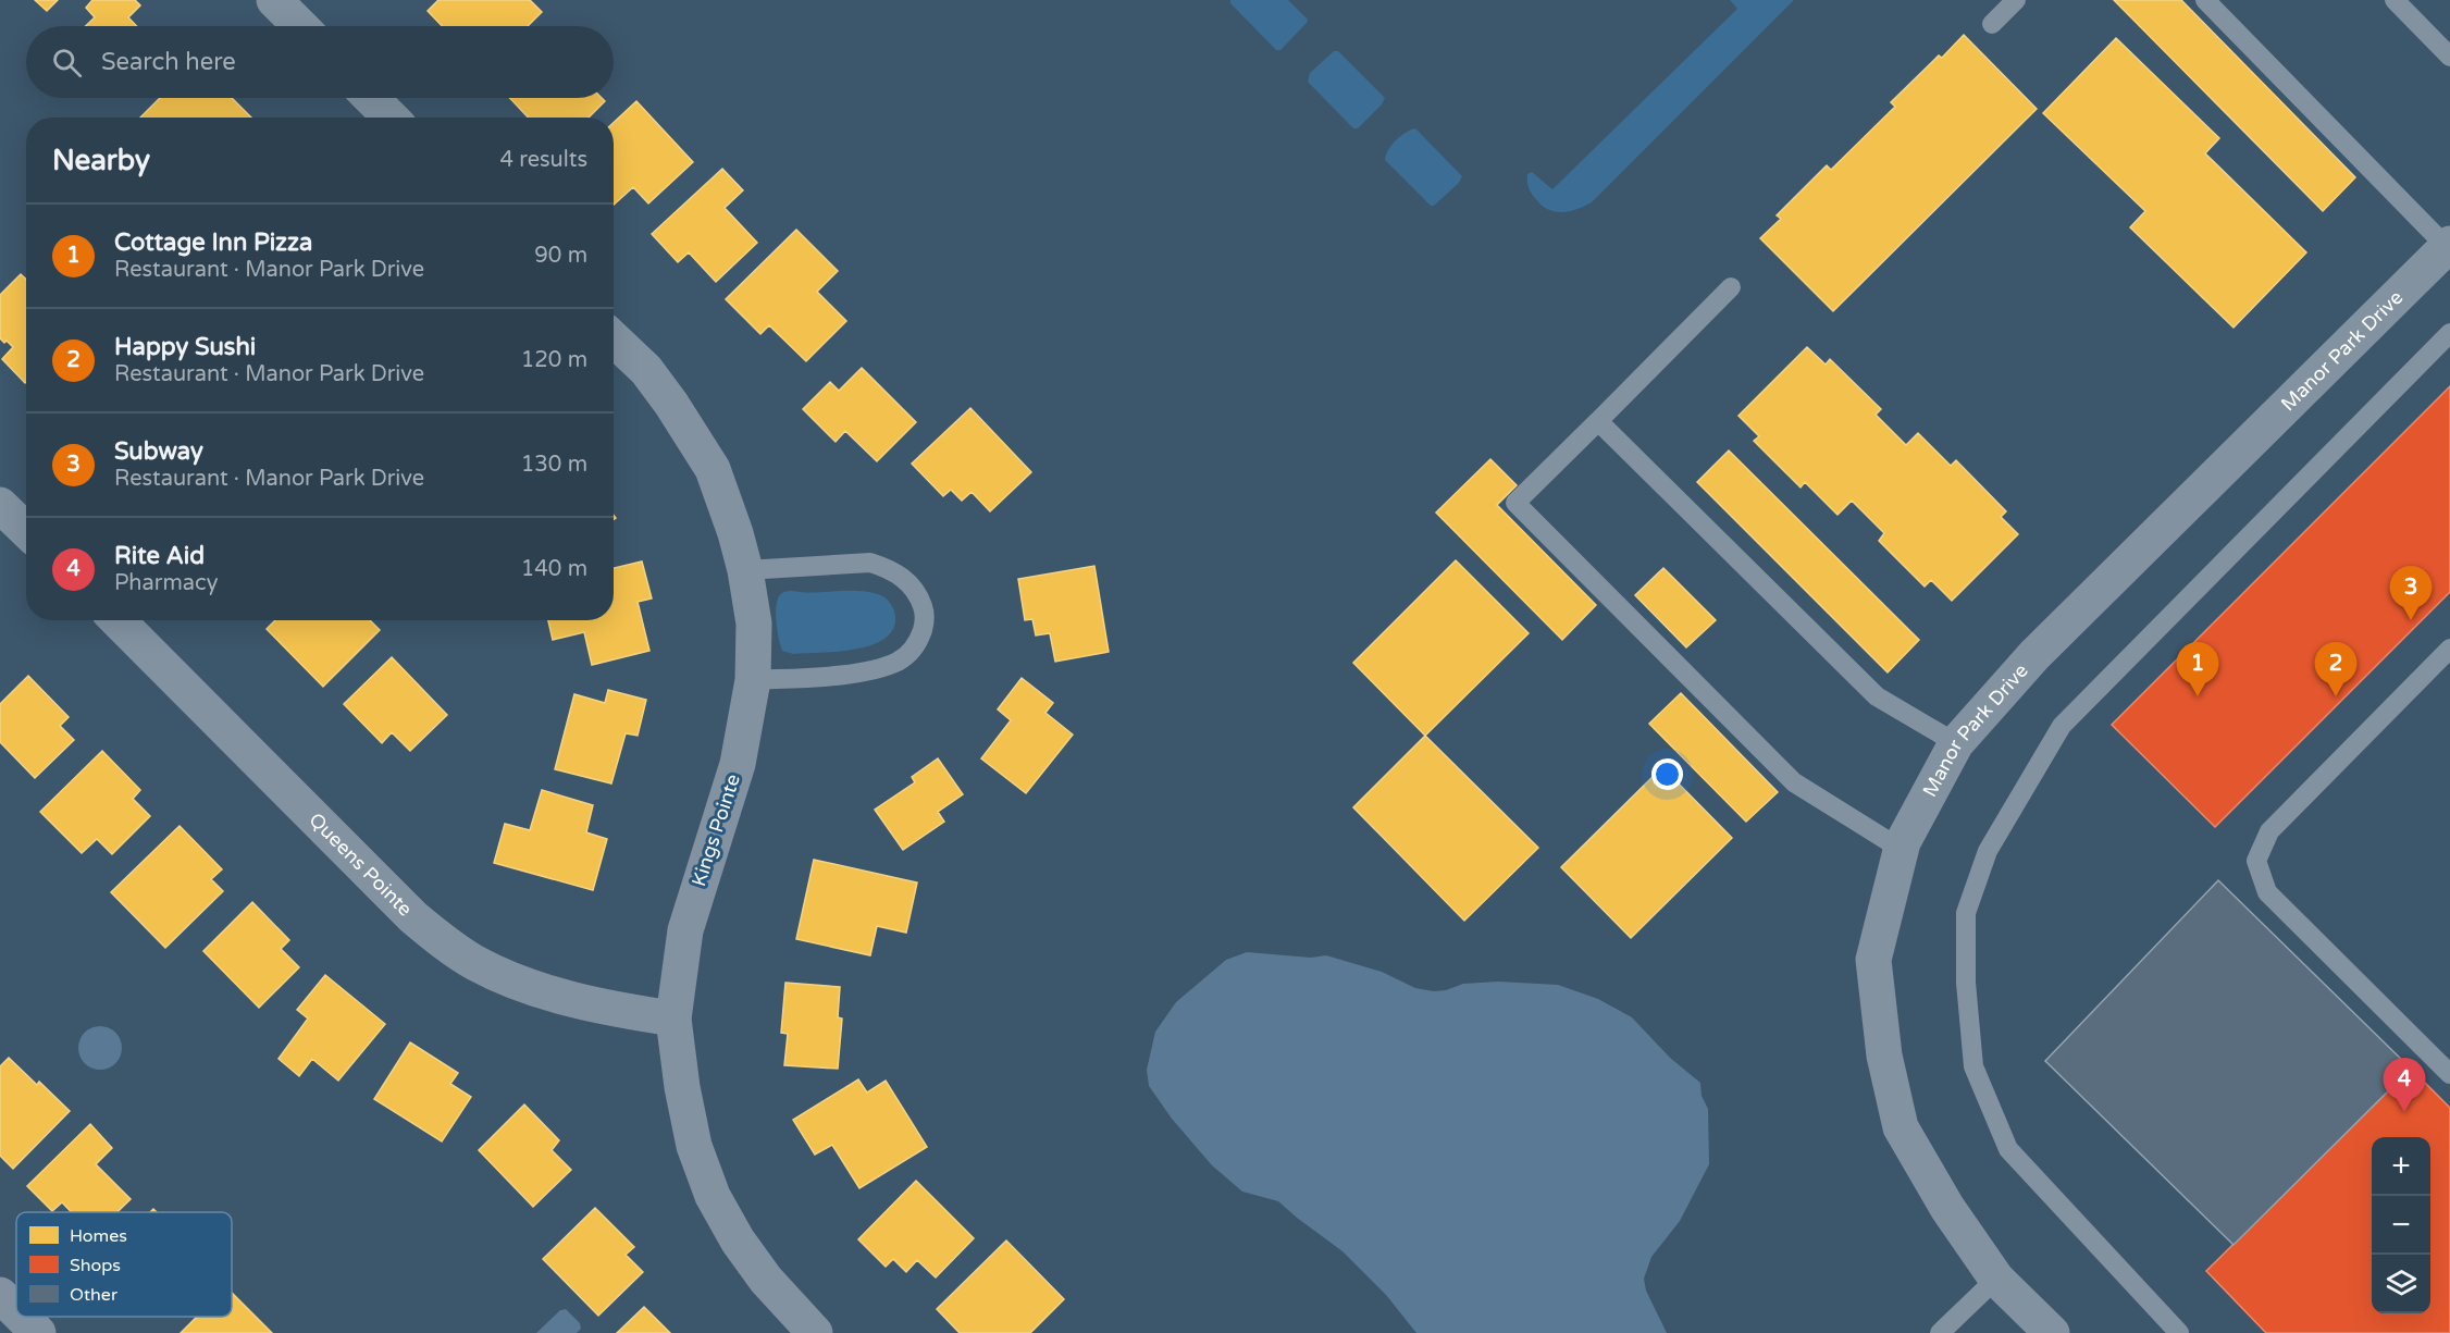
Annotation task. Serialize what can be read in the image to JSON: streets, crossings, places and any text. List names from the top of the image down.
{
  "streets": {
    "street": ["Manor Park Drive", "Kings Pointe", "Queens Pointe"]
  },
  "crossings": [
    ["Kings Pointe", "Queens Pointe"]
  ],
  "legend": ["Homes", "Shops", "Other"],
  "page": {
    "search": "Search here",
    "heading": ["Nearby", "4 results"],
    "list": [
      {
        "mark": "1",
        "name": "Cottage Inn Pizza",
        "note": "Restaurant · Manor Park Drive",
        "value": "90 m"
      },
      {
        "mark": "2",
        "name": "Happy Sushi",
        "note": "Restaurant · Manor Park Drive",
        "value": "120 m"
      },
      {
        "mark": "3",
        "name": "Subway",
        "note": "Restaurant · Manor Park Drive",
        "value": "130 m"
      },
      {
        "mark": "4",
        "name": "Rite Aid",
        "note": "Pharmacy",
        "value": "140 m"
      }
    ],
    "pins": [
      "3",
      "1",
      "2",
      "4"
    ],
    "map_buttons": ["+", "−"]
  }
}
